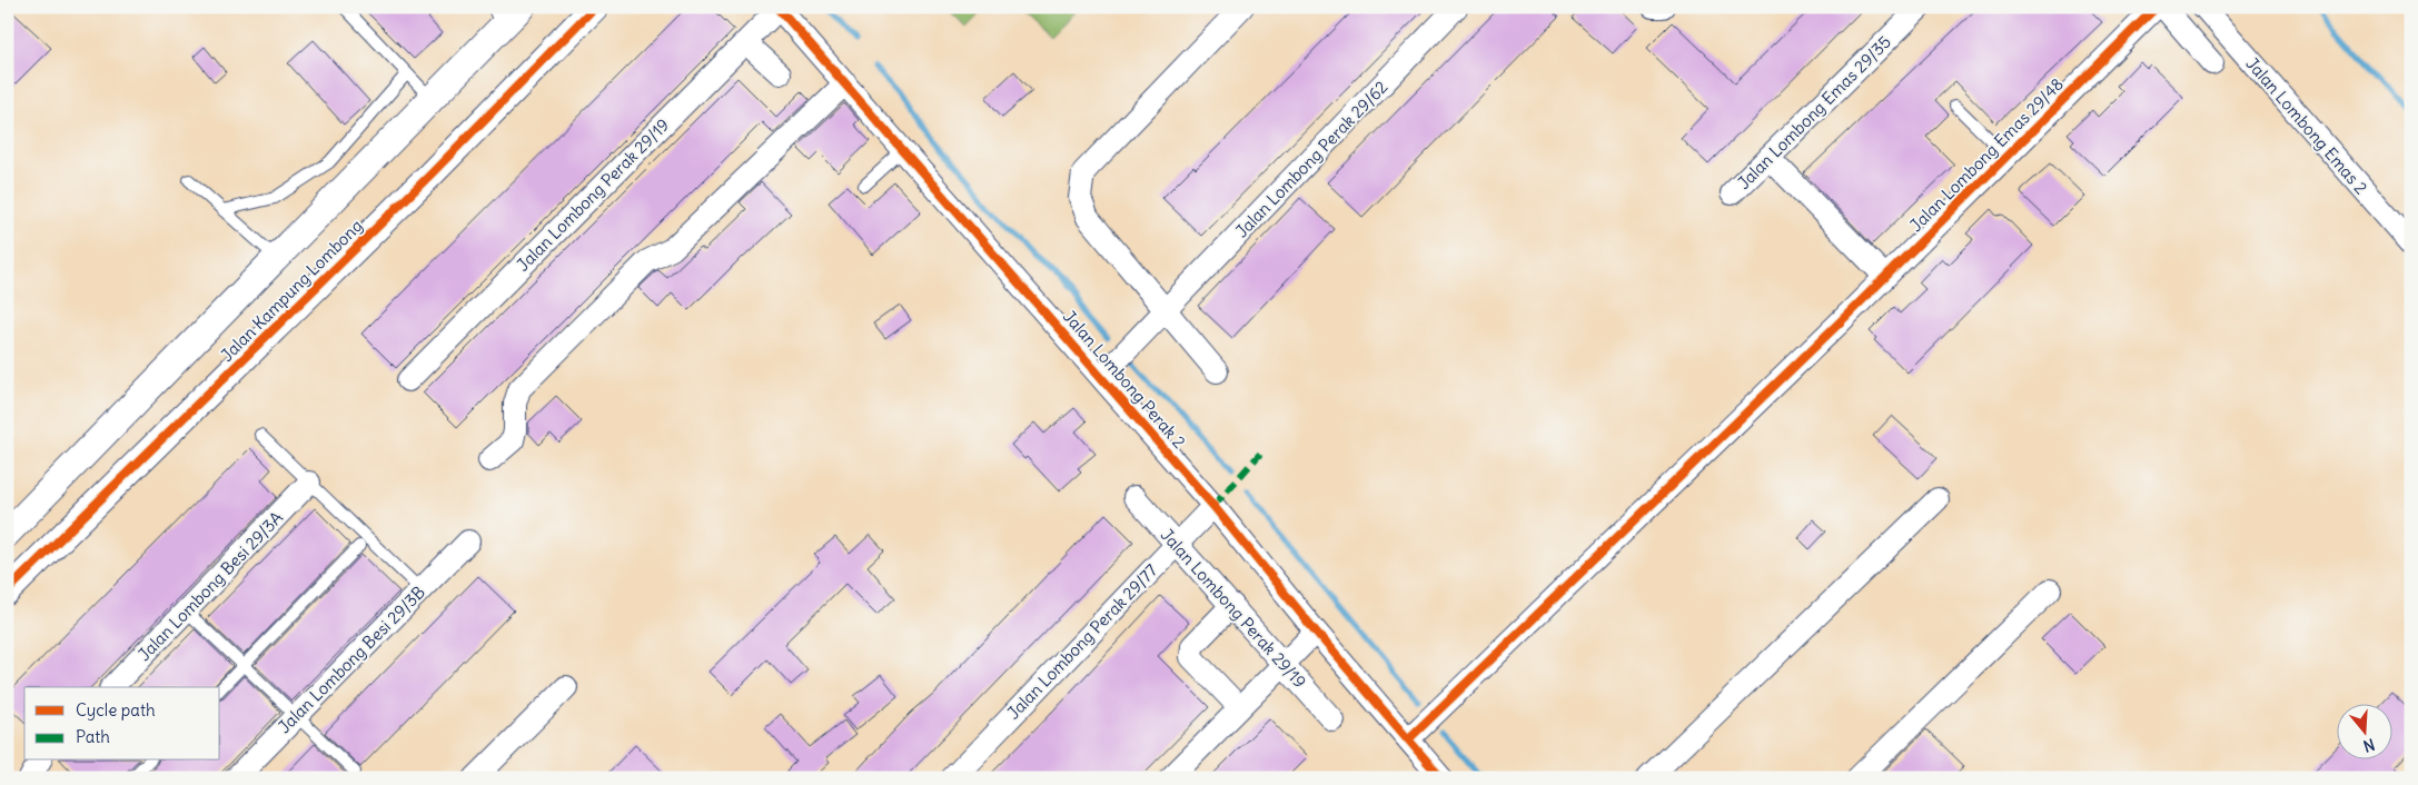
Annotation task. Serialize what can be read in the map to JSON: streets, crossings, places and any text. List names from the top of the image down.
{
  "streets": {
    "street": [
      "Jalan Lombong Emas 29/35",
      "Jalan Lombong Emas 2",
      "Jalan Lombong Emas 29/48",
      "Jalan Lombong Perak 29/62",
      "Jalan Lombong Perak 29/19",
      "Jalan Kampung Lombong",
      "Jalan Lombong Perak 2",
      "Jalan Lombong Besi 29/3A",
      "Jalan Lombong Perak 29/77",
      "Jalan Lombong Besi 29/3B"
    ]
  },
  "crossings": [
    ["Jalan Lombong Emas 29/48", "Jalan Lombong Perak 2"],
    ["Jalan Lombong Perak 29/62", "Jalan Lombong Perak 2"],
    ["Jalan Lombong Perak 29/19", "Jalan Lombong Perak 2"],
    ["Jalan Lombong Perak 29/19", "Jalan Lombong Perak 29/77"],
    ["Jalan Lombong Perak 2", "Jalan Lombong Perak 29/77"]
  ],
  "legend": ["Cycle path", "Path"],
  "north": "bottom"
}
